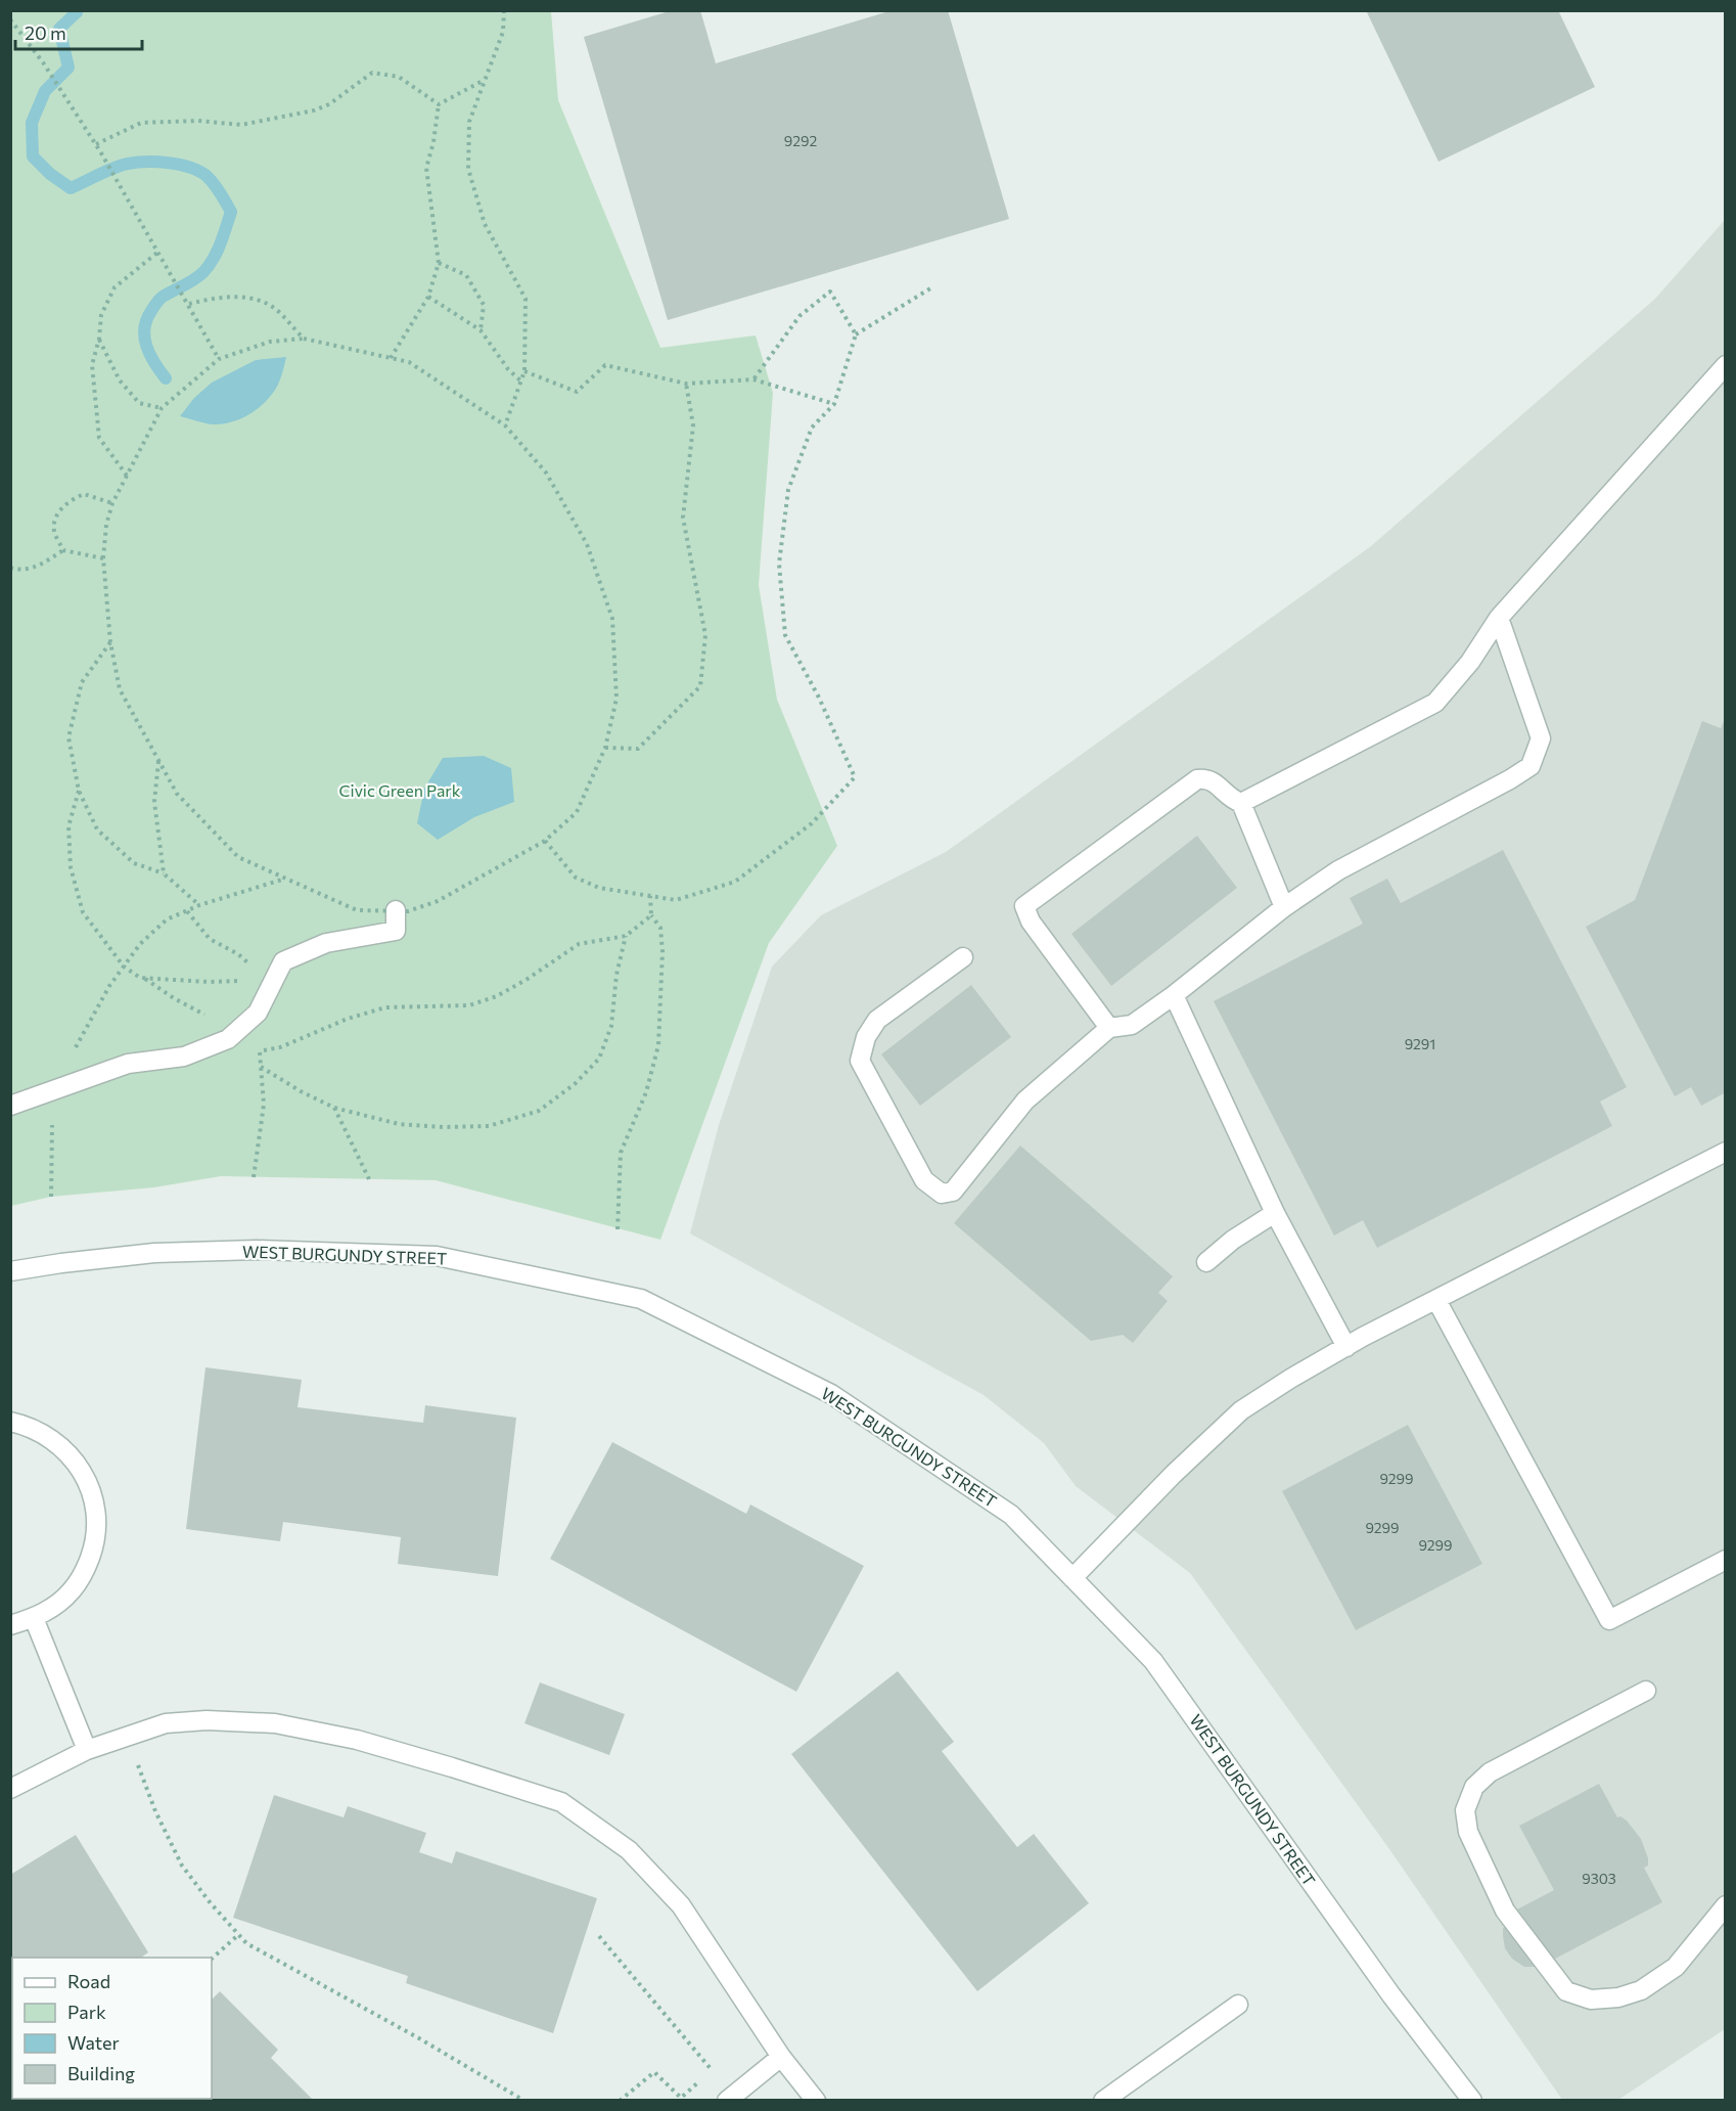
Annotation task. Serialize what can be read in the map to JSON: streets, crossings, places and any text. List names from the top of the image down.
{
  "streets": {
    "street": ["WEST BURGUNDY STREET"]
  },
  "parks": ["Civic Green Park"],
  "house_numbers": [
    "9292",
    "9291",
    "9299",
    "9299",
    "9299",
    "9303"
  ],
  "legend": [
    "Road",
    "Park",
    "Water",
    "Building"
  ],
  "scale_bar": "20 m"
}
